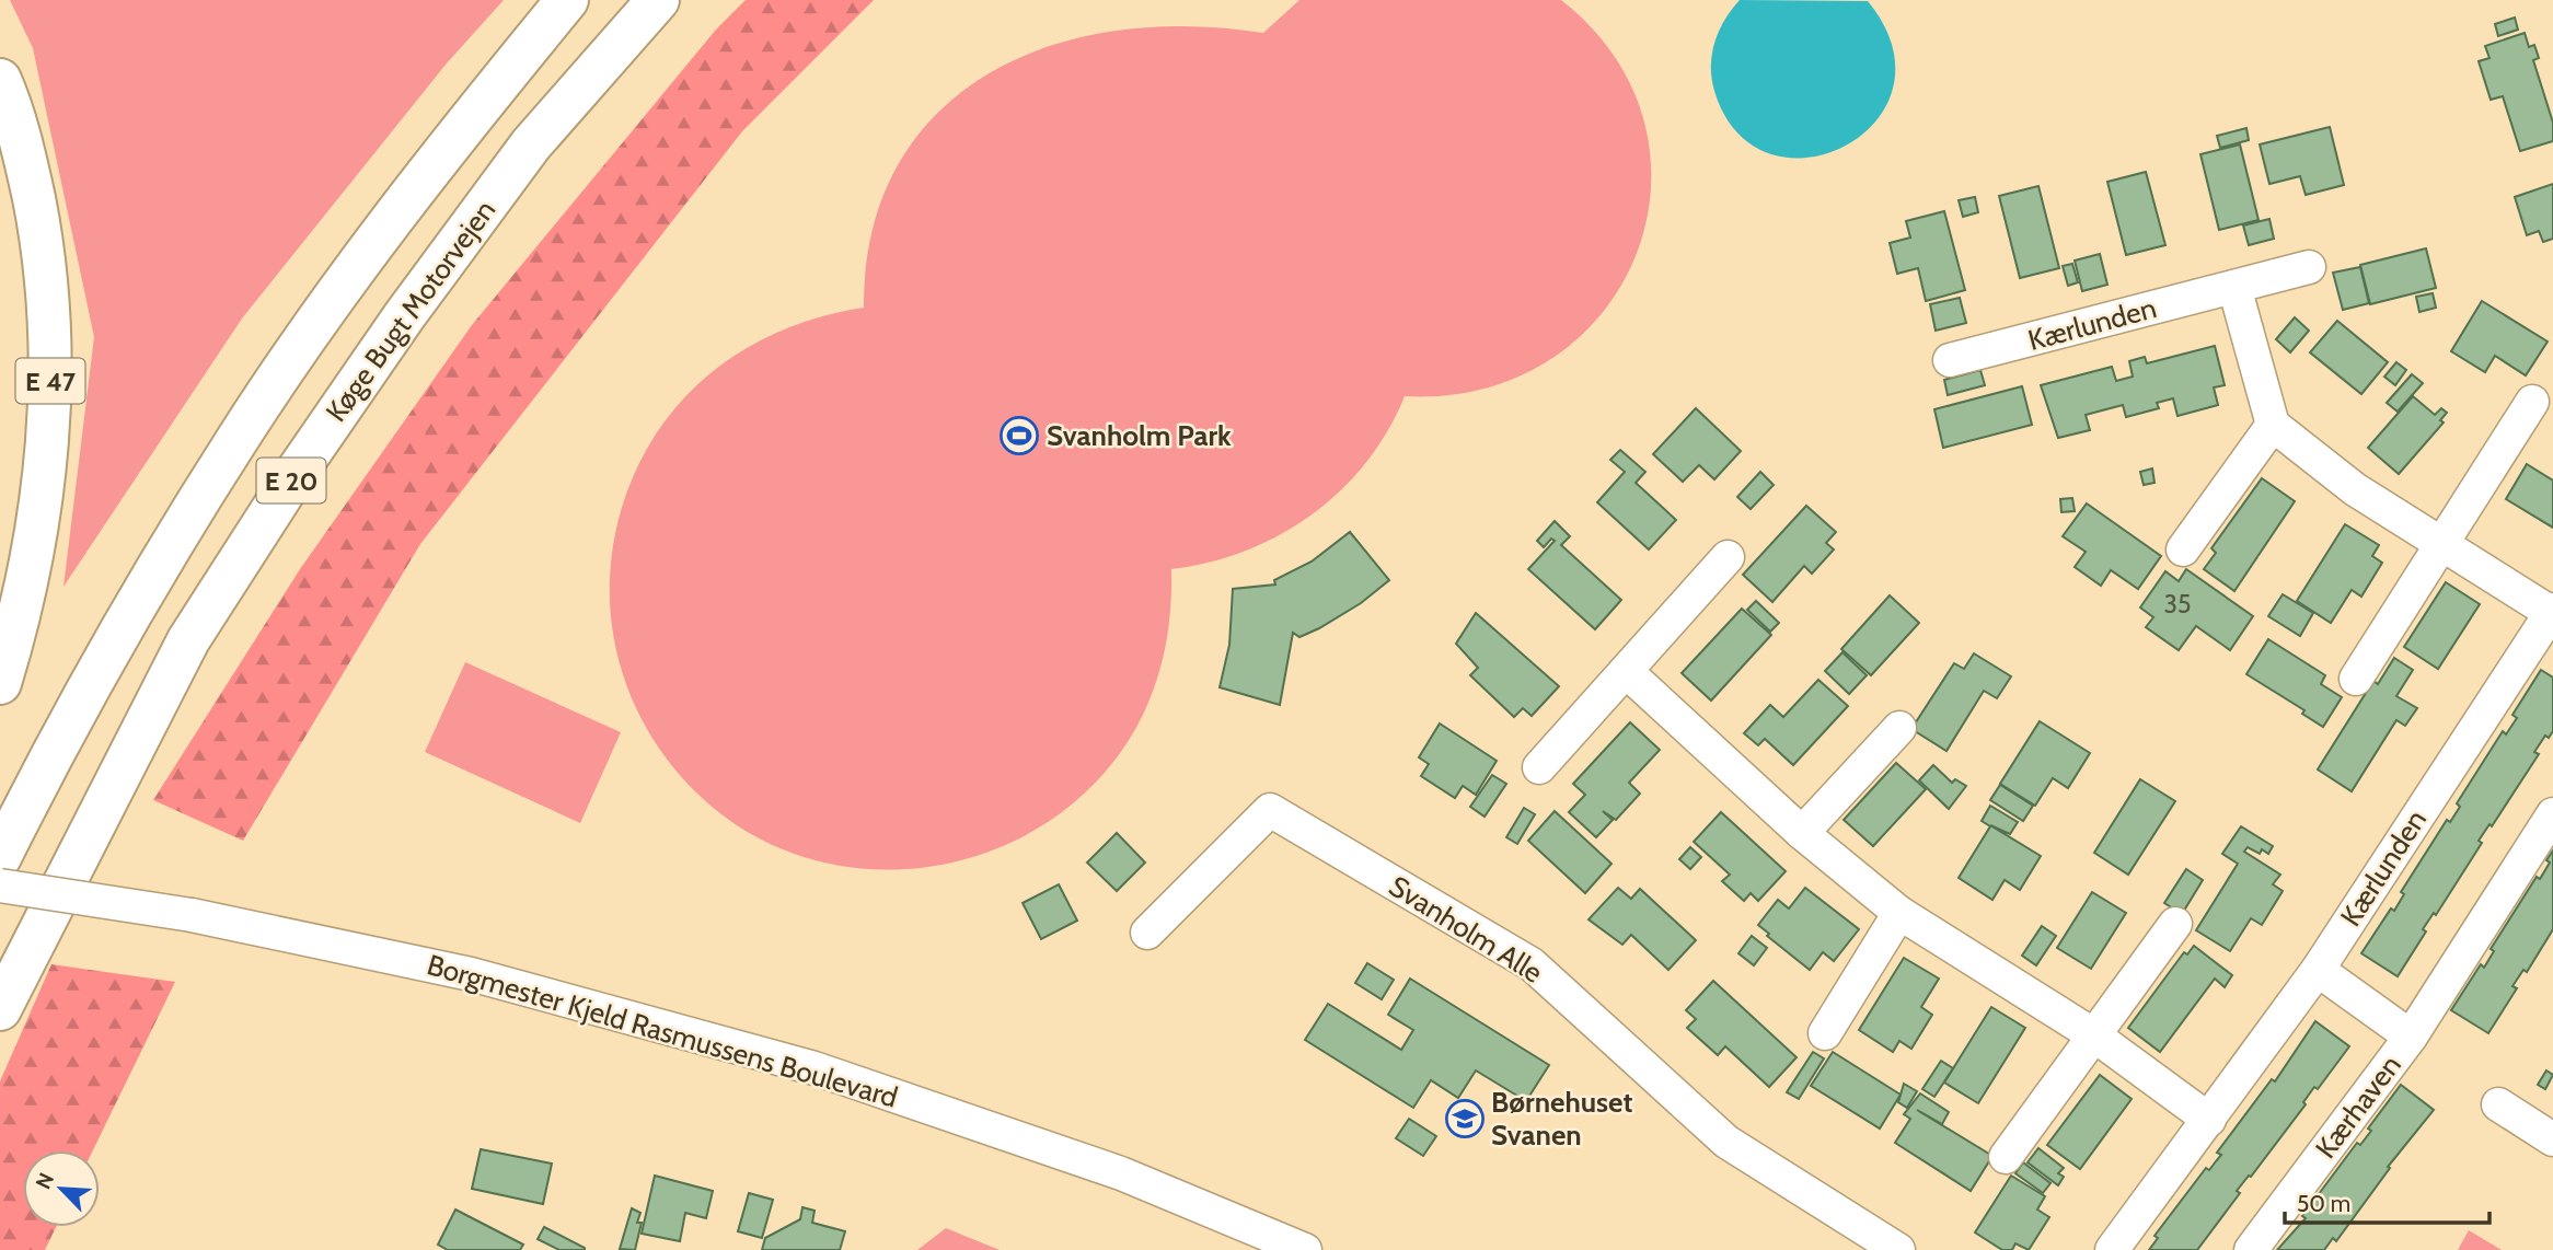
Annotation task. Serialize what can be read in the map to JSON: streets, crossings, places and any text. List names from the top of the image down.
{
  "streets": {
    "highway": ["Køge Bugt Motorvejen", "E 47", "E 20"],
    "street": [
      "Kærlunden",
      "Svanholm Alle",
      "Borgmester Kjeld Rasmussens Boulevard",
      "Kærhaven"
    ]
  },
  "crossings": [
    ["Kærlunden", "Kærhaven"]
  ],
  "places": {
    "sports": ["Svanholm Park"],
    "school or university": ["Børnehuset Svanen"]
  },
  "house_numbers": ["35"],
  "scale_bar": "50 m",
  "north": "top left"
}
